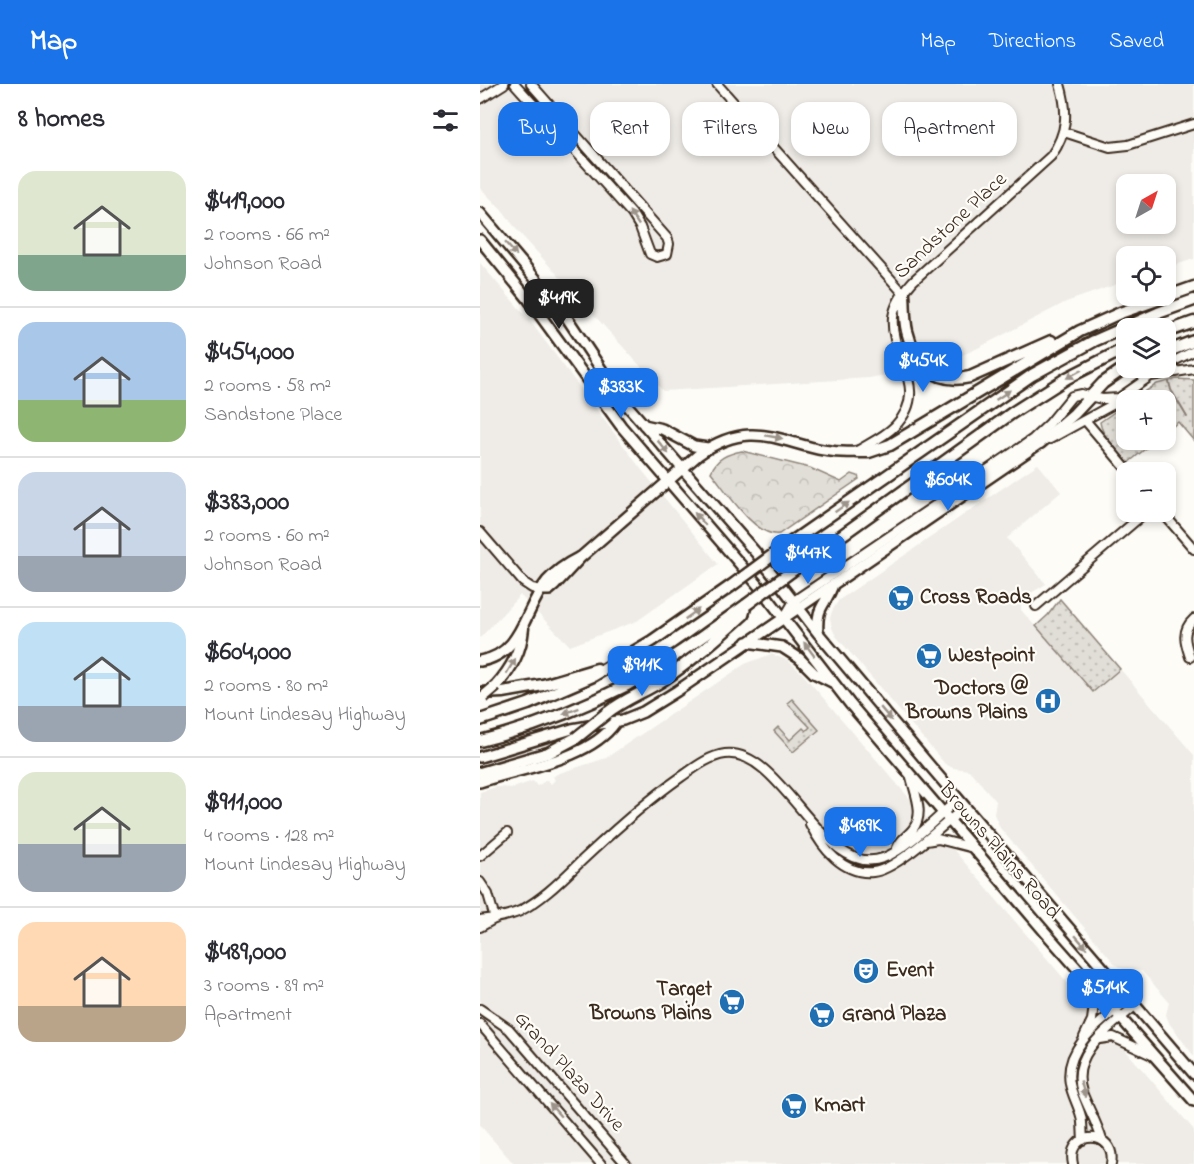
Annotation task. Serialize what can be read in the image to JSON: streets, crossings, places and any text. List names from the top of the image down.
{
  "streets": {
    "main road": ["Browns Plains Road"],
    "street": ["Sandstone Place", "Grand Plaza Drive"]
  },
  "places": {
    "supermarket": [
      "Cross Roads",
      "Westpoint",
      "Target Browns Plains",
      "Grand Plaza",
      "Kmart"
    ],
    "hospital": ["Doctors @ Browns Plains"],
    "theatre": ["Event"]
  },
  "north": "top right",
  "page": {
    "header": "Map",
    "nav": ["Map", "Directions", "Saved"],
    "heading": "8 homes",
    "chip": [
      "Buy",
      "Rent",
      "Filters",
      "New",
      "Apartment"
    ],
    "list": [
      {
        "name": "$419,000",
        "note": "2 rooms · 66 m² · Johnson Road"
      },
      {
        "name": "$454,000",
        "note": "2 rooms · 58 m² · Sandstone Place"
      },
      {
        "name": "$383,000",
        "note": "2 rooms · 60 m² · Johnson Road"
      },
      {
        "name": "$604,000",
        "note": "2 rooms · 80 m² · Mount Lindesay Highway"
      },
      {
        "name": "$911,000",
        "note": "4 rooms · 128 m² · Mount Lindesay Highway"
      },
      {
        "name": "$489,000",
        "note": "3 rooms · 89 m² · Apartment"
      }
    ],
    "map_buttons": ["+", "−"],
    "price": [
      "$419K",
      "$454K",
      "$383K",
      "$604K",
      "$447K",
      "$911K",
      "$489K",
      "$514K"
    ]
  }
}
